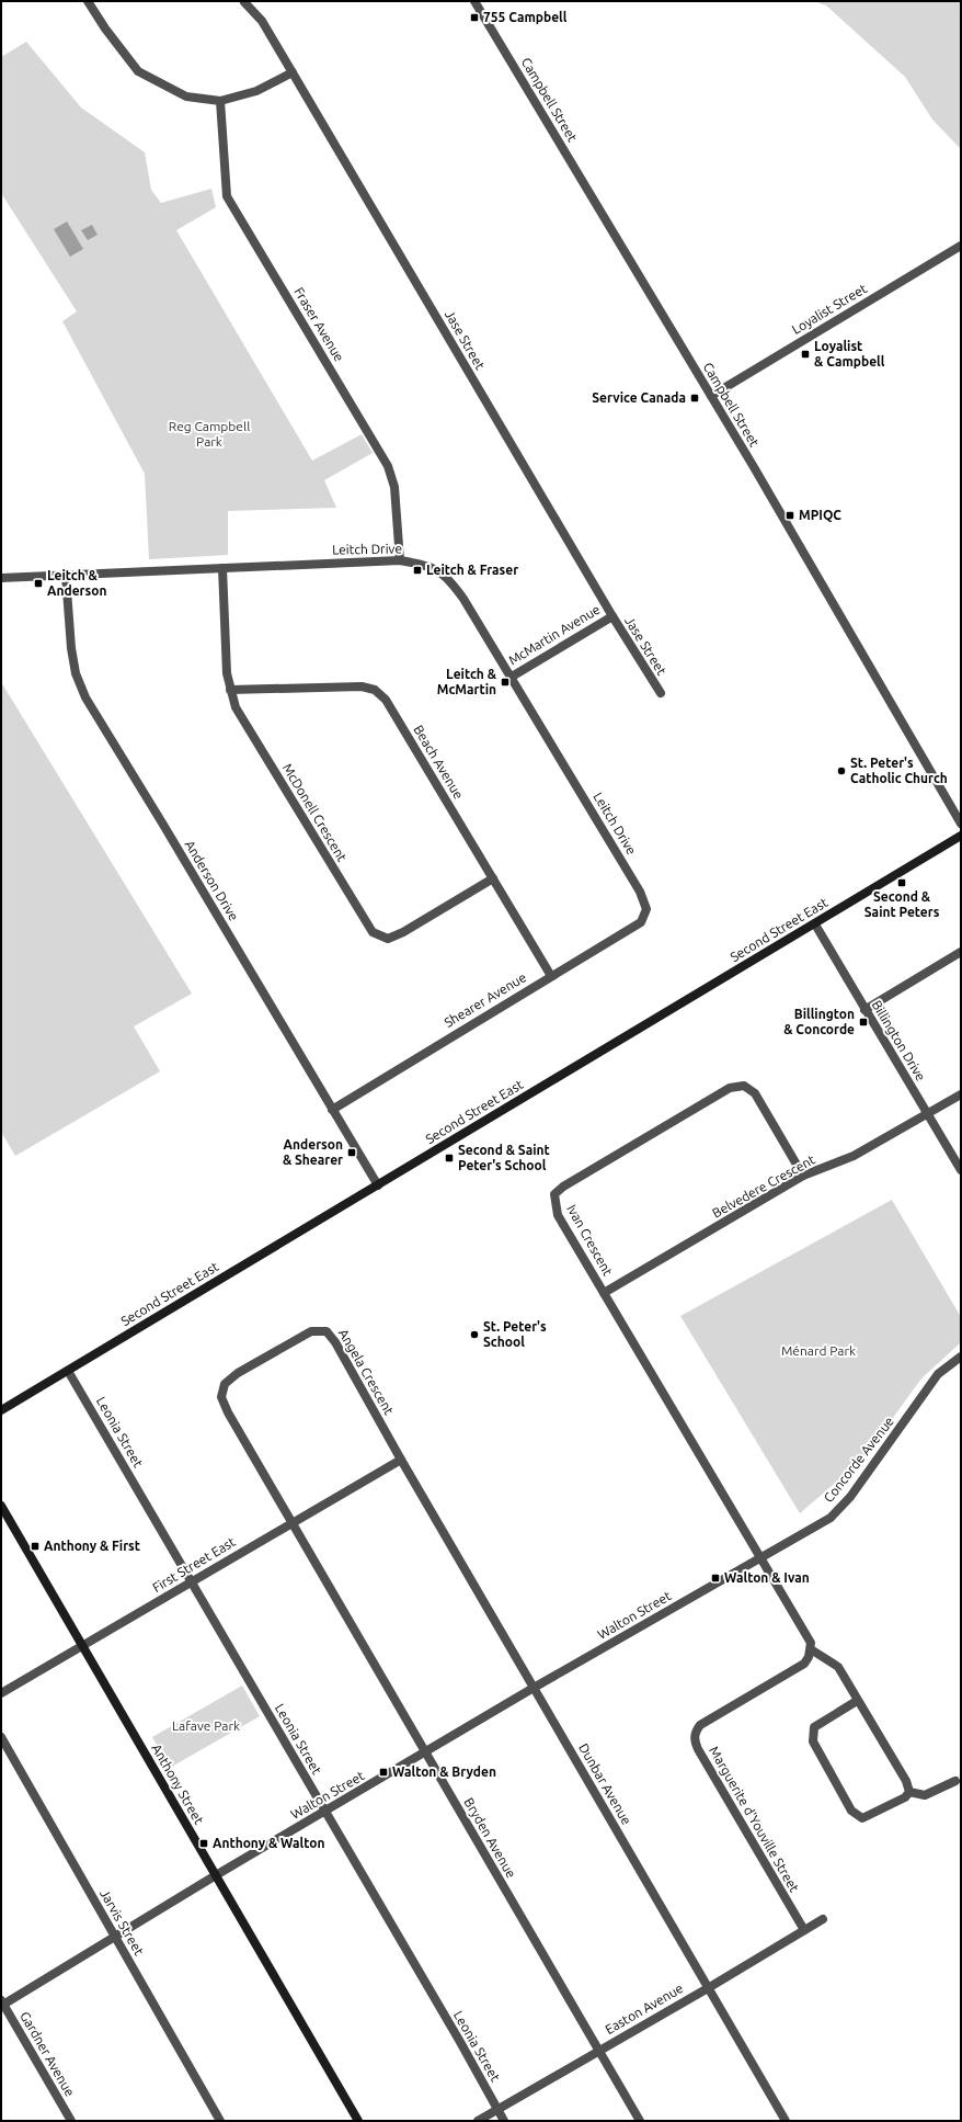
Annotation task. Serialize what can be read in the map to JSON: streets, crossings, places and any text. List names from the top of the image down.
{
  "streets": {
    "main road": ["Second Street East", "Anthony Street"],
    "street": [
      "Campbell Street",
      "Loyalist Street",
      "Fraser Avenue",
      "Jase Street",
      "Leitch Drive",
      "McMartin Avenue",
      "Beach Avenue",
      "McDonell Crescent",
      "Anderson Drive",
      "Shearer Avenue",
      "Billington Drive",
      "Belvedere Crescent",
      "Ivan Crescent",
      "Angela Crescent",
      "Leonia Street",
      "Concorde Avenue",
      "First Street East",
      "Walton Street",
      "Dunbar Avenue",
      "Marguerite d'Youville Street",
      "Bryden Avenue",
      "Jarvis Street",
      "Easton Avenue",
      "Gardner Avenue"
    ]
  },
  "crossings": [
    ["Campbell Street", "Loyalist Street"],
    ["Fraser Avenue", "Leitch Drive"],
    ["Jase Street", "McMartin Avenue"],
    ["Leitch Drive", "McMartin Avenue"],
    ["Leitch Drive", "McDonell Crescent"],
    ["Leitch Drive", "Anderson Drive"],
    ["Leitch Drive", "Shearer Avenue"],
    ["Beach Avenue", "McDonell Crescent"],
    ["Beach Avenue", "Shearer Avenue"],
    ["Anderson Drive", "Second Street East"],
    ["Anderson Drive", "Shearer Avenue"],
    ["Second Street East", "Billington Drive"],
    ["Second Street East", "Leonia Street"],
    ["Billington Drive", "Belvedere Crescent"],
    ["Belvedere Crescent", "Ivan Crescent"],
    ["Ivan Crescent", "Concorde Avenue"],
    ["Ivan Crescent", "Walton Street"],
    ["Angela Crescent", "First Street East"],
    ["Angela Crescent", "Dunbar Avenue"],
    ["Angela Crescent", "Bryden Avenue"],
    ["Leonia Street", "First Street East"],
    ["Leonia Street", "Walton Street"],
    ["Leonia Street", "Easton Avenue"],
    ["Concorde Avenue", "Walton Street"],
    ["First Street East", "Anthony Street"],
    ["First Street East", "Dunbar Avenue"],
    ["First Street East", "Bryden Avenue"],
    ["Walton Street", "Anthony Street"],
    ["Walton Street", "Dunbar Avenue"],
    ["Walton Street", "Bryden Avenue"],
    ["Walton Street", "Jarvis Street"],
    ["Walton Street", "Gardner Avenue"],
    ["Dunbar Avenue", "Easton Avenue"],
    ["Marguerite d'Youville Street", "Easton Avenue"],
    ["Bryden Avenue", "Easton Avenue"]
  ],
  "parks": ["Reg Campbell Park", "Ménard Park", "Lafave Park"],
  "places": {
    "transit": [
      "755 Campbell",
      "Loyalist & Campbell",
      "Service Canada",
      "MPIQC",
      "Leitch & Fraser",
      "Leitch & Anderson",
      "Leitch & McMartin",
      "Second & Saint Peters",
      "Billington & Concorde",
      "Anderson & Shearer",
      "Second & Saint Peter's School",
      "Anthony & First",
      "Walton & Ivan",
      "Walton & Bryden",
      "Anthony & Walton"
    ],
    "other": ["St. Peter's Catholic Church", "St. Peter's School"]
  }
}
